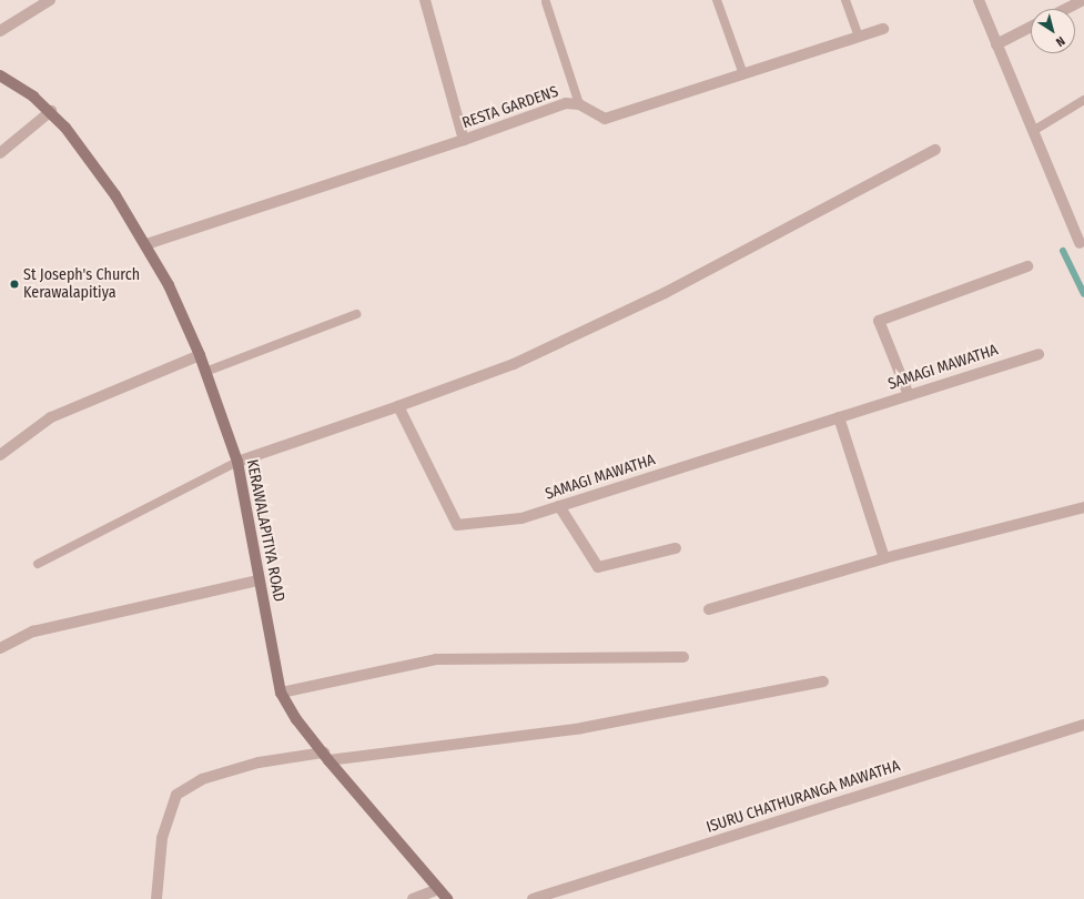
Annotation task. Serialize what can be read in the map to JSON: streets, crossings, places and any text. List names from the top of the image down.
{
  "streets": {
    "street": [
      "RESTA GARDENS",
      "SAMAGI MAWATHA",
      "KERAWALAPITIYA ROAD",
      "ISURU CHATHURANGA MAWATHA"
    ]
  },
  "crossings": [
    ["RESTA GARDENS", "KERAWALAPITIYA ROAD"]
  ],
  "places": ["St Joseph's Church Kerawalapitiya"],
  "north": "bottom right"
}
